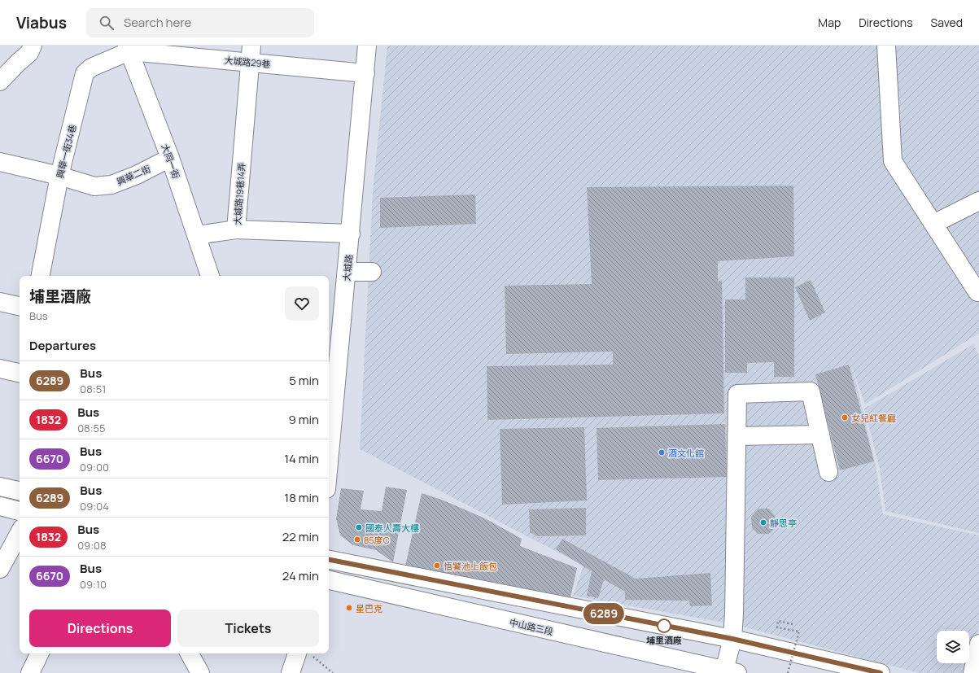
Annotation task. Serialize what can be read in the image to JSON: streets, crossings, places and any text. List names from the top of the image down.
{
  "streets": {
    "street": [
      "大城路29巷",
      "興華一街34巷",
      "大同一街",
      "興華二街",
      "大城路19巷14弄",
      "大城路",
      "中山路三段"
    ]
  },
  "crossings": [
    ["大城路29巷", "興華一街34巷"],
    ["大城路29巷", "大同一街"],
    ["大城路29巷", "大城路19巷14弄"],
    ["大城路29巷", "大城路"],
    ["興華一街34巷", "大同一街"],
    ["興華一街34巷", "興華二街"],
    ["大同一街", "興華二街"],
    ["大城路19巷14弄", "大城路"]
  ],
  "places": [
    "女兒紅餐廳",
    "酒文化館",
    "靜思亭",
    "國泰人壽大樓",
    "85度C",
    "悟饕池上飯包",
    "星巴克",
    "埔里酒廠"
  ],
  "lines": ["bus line 6289"],
  "page": {
    "header": "Viabus",
    "search": "Search here",
    "nav": ["Map", "Directions", "Saved"],
    "on_map": "6289",
    "heading": [
      ["埔里酒廠", "Bus"],
      "Departures"
    ],
    "list": [
      {
        "mark": "6289",
        "name": "Bus",
        "note": "08:51",
        "value": "5 min"
      },
      {
        "mark": "1832",
        "name": "Bus",
        "note": "08:55",
        "value": "9 min"
      },
      {
        "mark": "6670",
        "name": "Bus",
        "note": "09:00",
        "value": "14 min"
      },
      {
        "mark": "6289",
        "name": "Bus",
        "note": "09:04",
        "value": "18 min"
      },
      {
        "mark": "1832",
        "name": "Bus",
        "note": "09:08",
        "value": "22 min"
      },
      {
        "mark": "6670",
        "name": "Bus",
        "note": "09:10",
        "value": "24 min"
      }
    ],
    "buttons": ["Directions", "Tickets"]
  }
}
